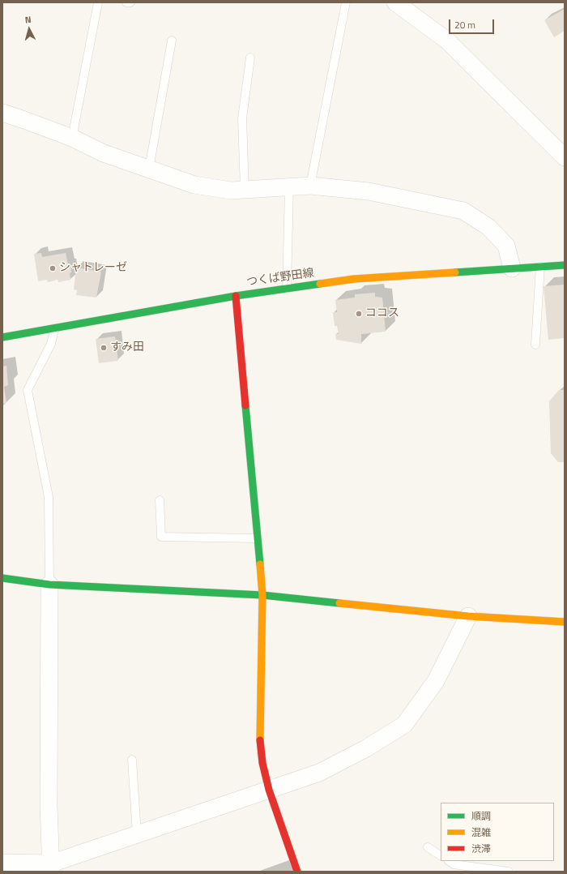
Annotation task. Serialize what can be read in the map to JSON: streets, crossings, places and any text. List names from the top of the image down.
{
  "streets": {
    "street": ["つくば野田線"]
  },
  "places": ["シャトレーゼ", "ココス", "すみ田"],
  "legend": ["順調", "混雑", "渋滞"],
  "scale_bar": "20 m",
  "north": "top"
}
